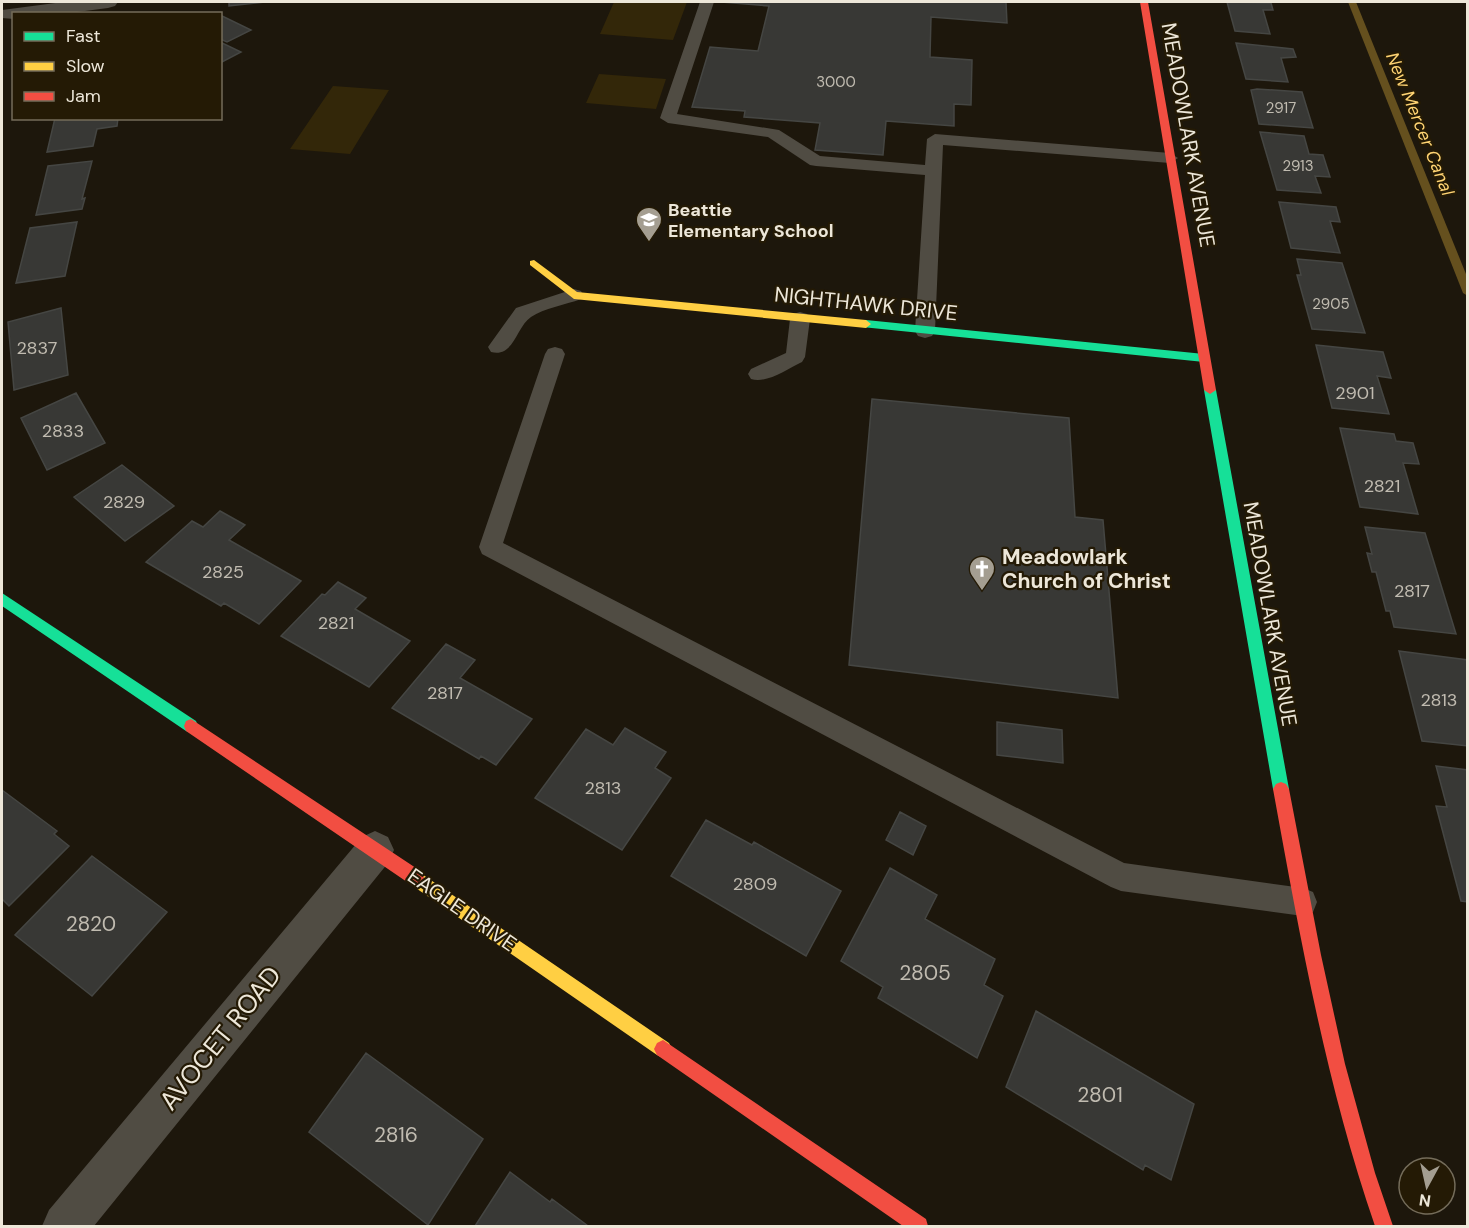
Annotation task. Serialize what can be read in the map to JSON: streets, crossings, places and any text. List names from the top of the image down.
{
  "streets": {
    "street": [
      "MEADOWLARK AVENUE",
      "NIGHTHAWK DRIVE",
      "EAGLE DRIVE",
      "AVOCET ROAD"
    ]
  },
  "crossings": [
    ["MEADOWLARK AVENUE", "NIGHTHAWK DRIVE"],
    ["EAGLE DRIVE", "AVOCET ROAD"]
  ],
  "water": ["New Mercer Canal"],
  "places": {
    "school or university": ["Beattie Elementary School"],
    "church": ["Meadowlark Church of Christ"]
  },
  "house_numbers": [
    "3000",
    "2917",
    "2913",
    "2905",
    "2837",
    "2901",
    "2833",
    "2821",
    "2829",
    "2825",
    "2817",
    "2821",
    "2817",
    "2813",
    "2813",
    "2809",
    "2820",
    "2805",
    "2801",
    "2816"
  ],
  "legend": ["Fast", "Slow", "Jam"],
  "north": "bottom"
}
